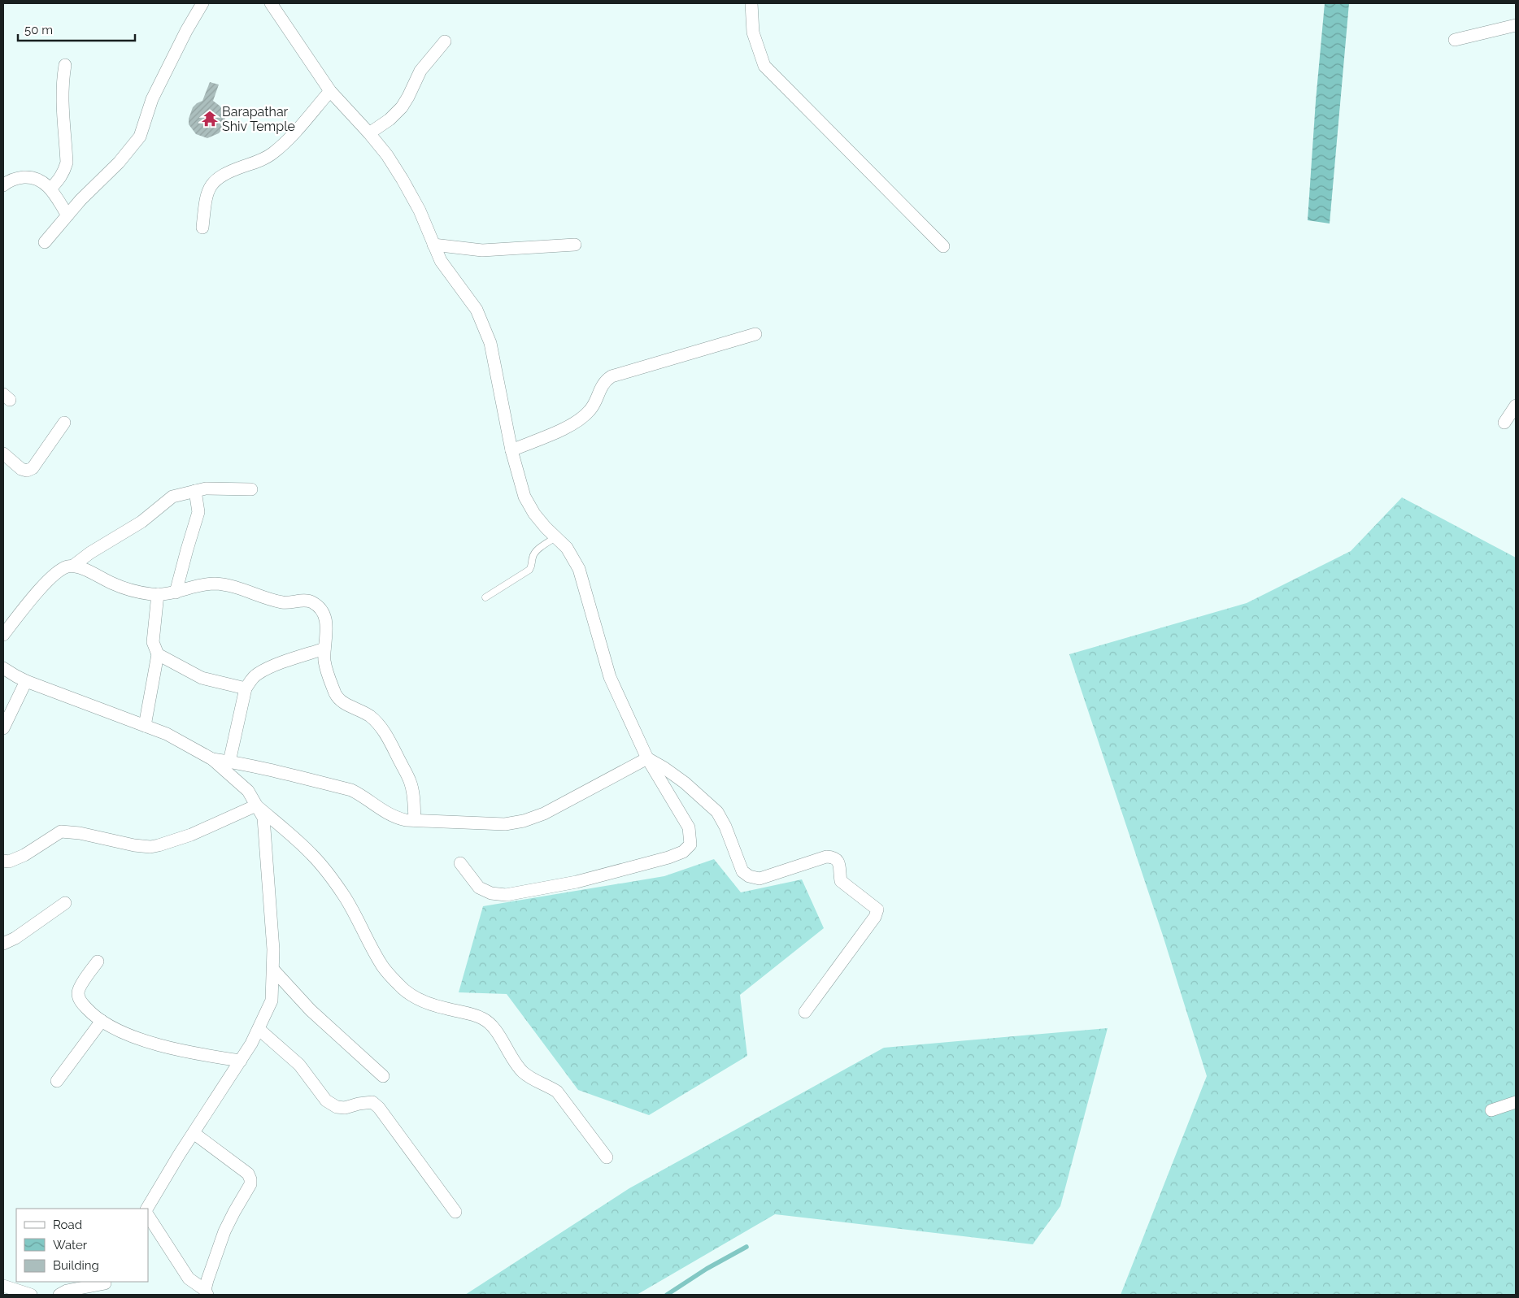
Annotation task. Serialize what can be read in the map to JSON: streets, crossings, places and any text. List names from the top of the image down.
{
  "places": {
    "temple": ["Barapathar Shiv Temple"]
  },
  "legend": ["Road", "Water", "Building"],
  "scale_bar": "50 m"
}
